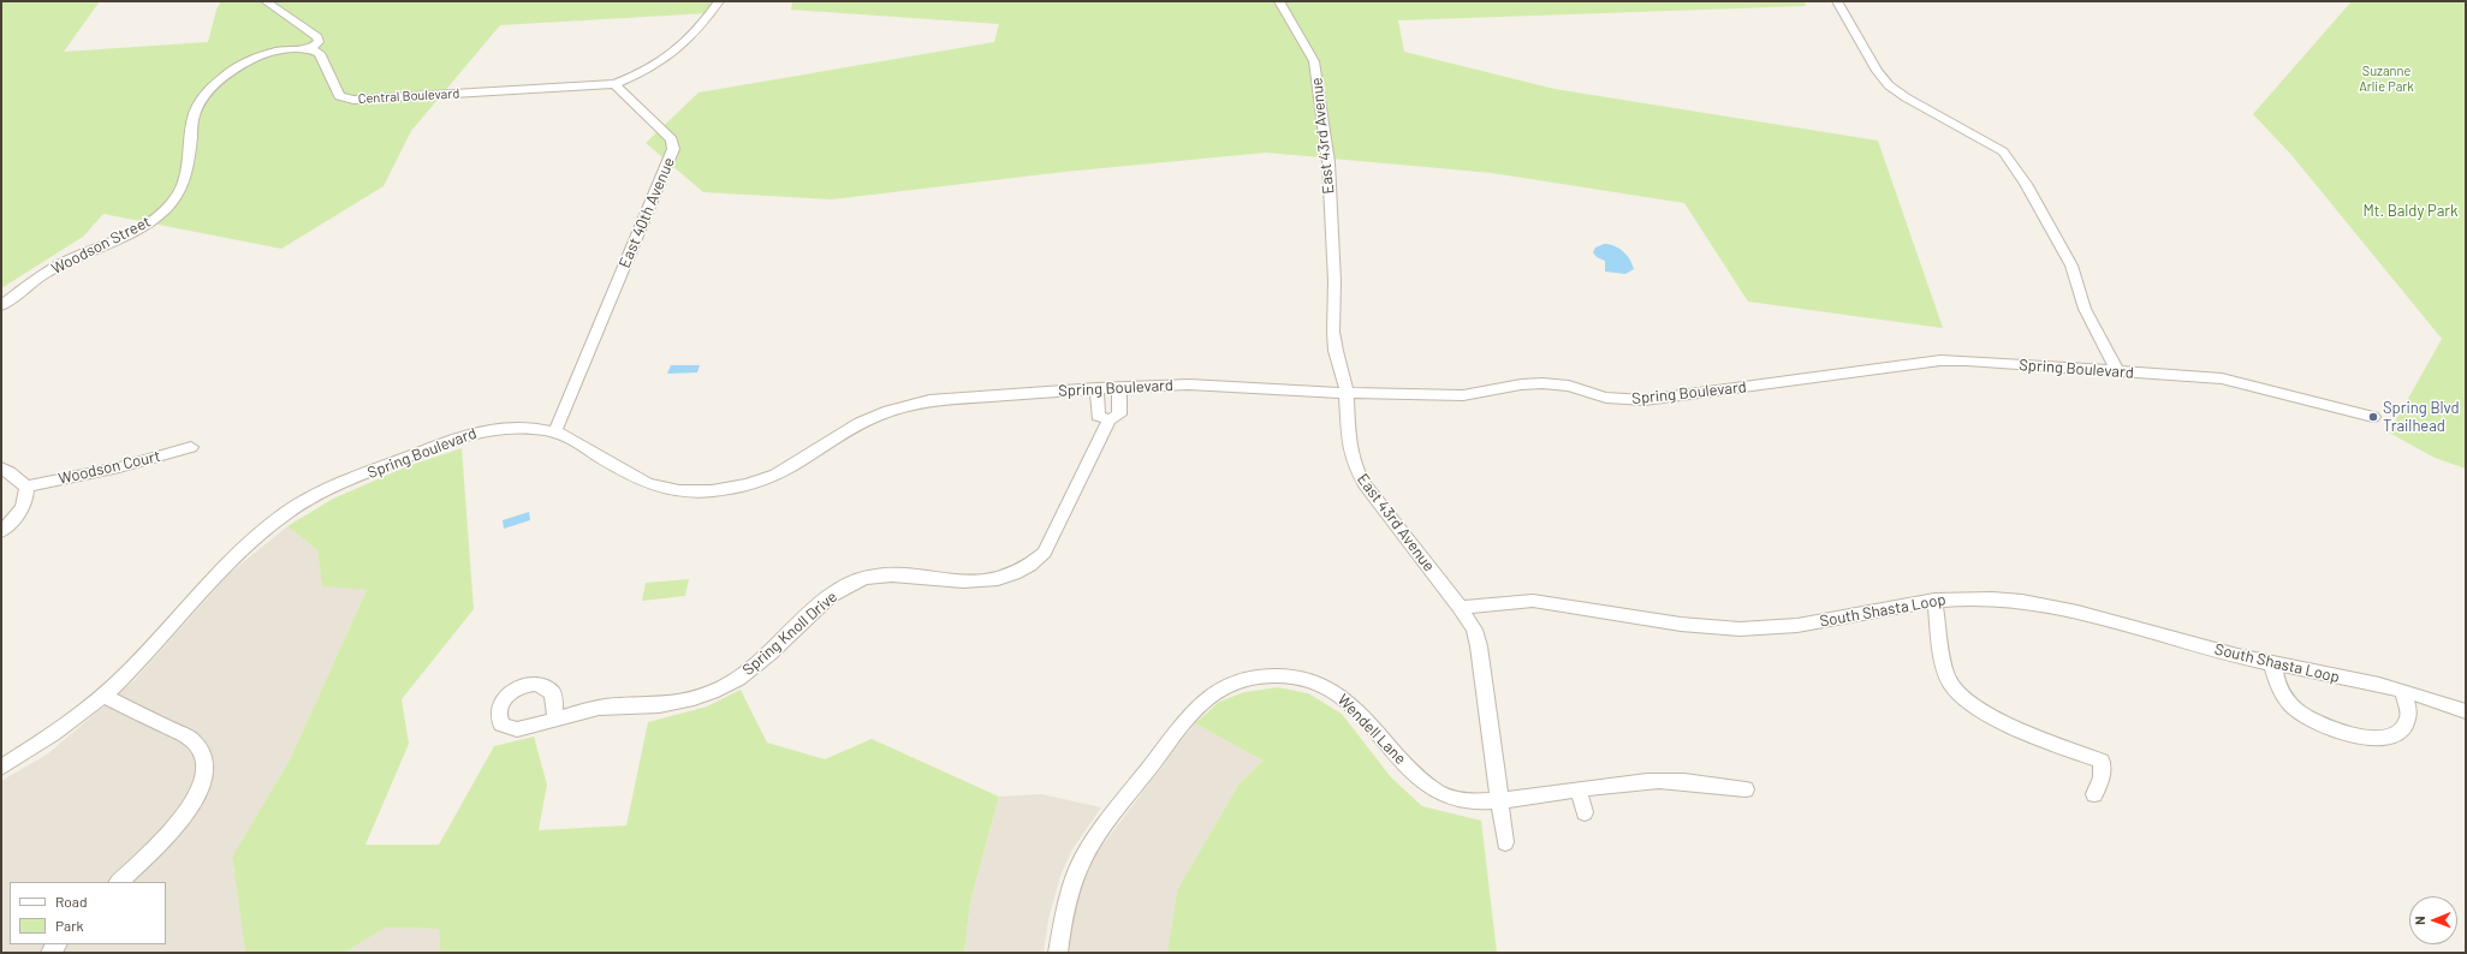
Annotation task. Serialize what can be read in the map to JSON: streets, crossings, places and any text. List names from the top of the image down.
{
  "streets": {
    "street": [
      "Central Boulevard",
      "East 43rd Avenue",
      "East 40th Avenue",
      "Woodson Street",
      "Spring Boulevard",
      "Woodson Court",
      "South Shasta Loop",
      "Spring Knoll Drive",
      "Wendell Lane"
    ]
  },
  "crossings": [
    ["Central Boulevard", "East 40th Avenue"],
    ["Central Boulevard", "Woodson Street"],
    ["East 43rd Avenue", "Spring Boulevard"],
    ["East 43rd Avenue", "South Shasta Loop"],
    ["East 43rd Avenue", "Wendell Lane"],
    ["East 40th Avenue", "Spring Boulevard"],
    ["Spring Boulevard", "Spring Knoll Drive"]
  ],
  "parks": ["Suzanne Arlie Park", "Mt. Baldy Park"],
  "places": ["Spring Blvd Trailhead"],
  "legend": ["Road", "Park"],
  "north": "left"
}
